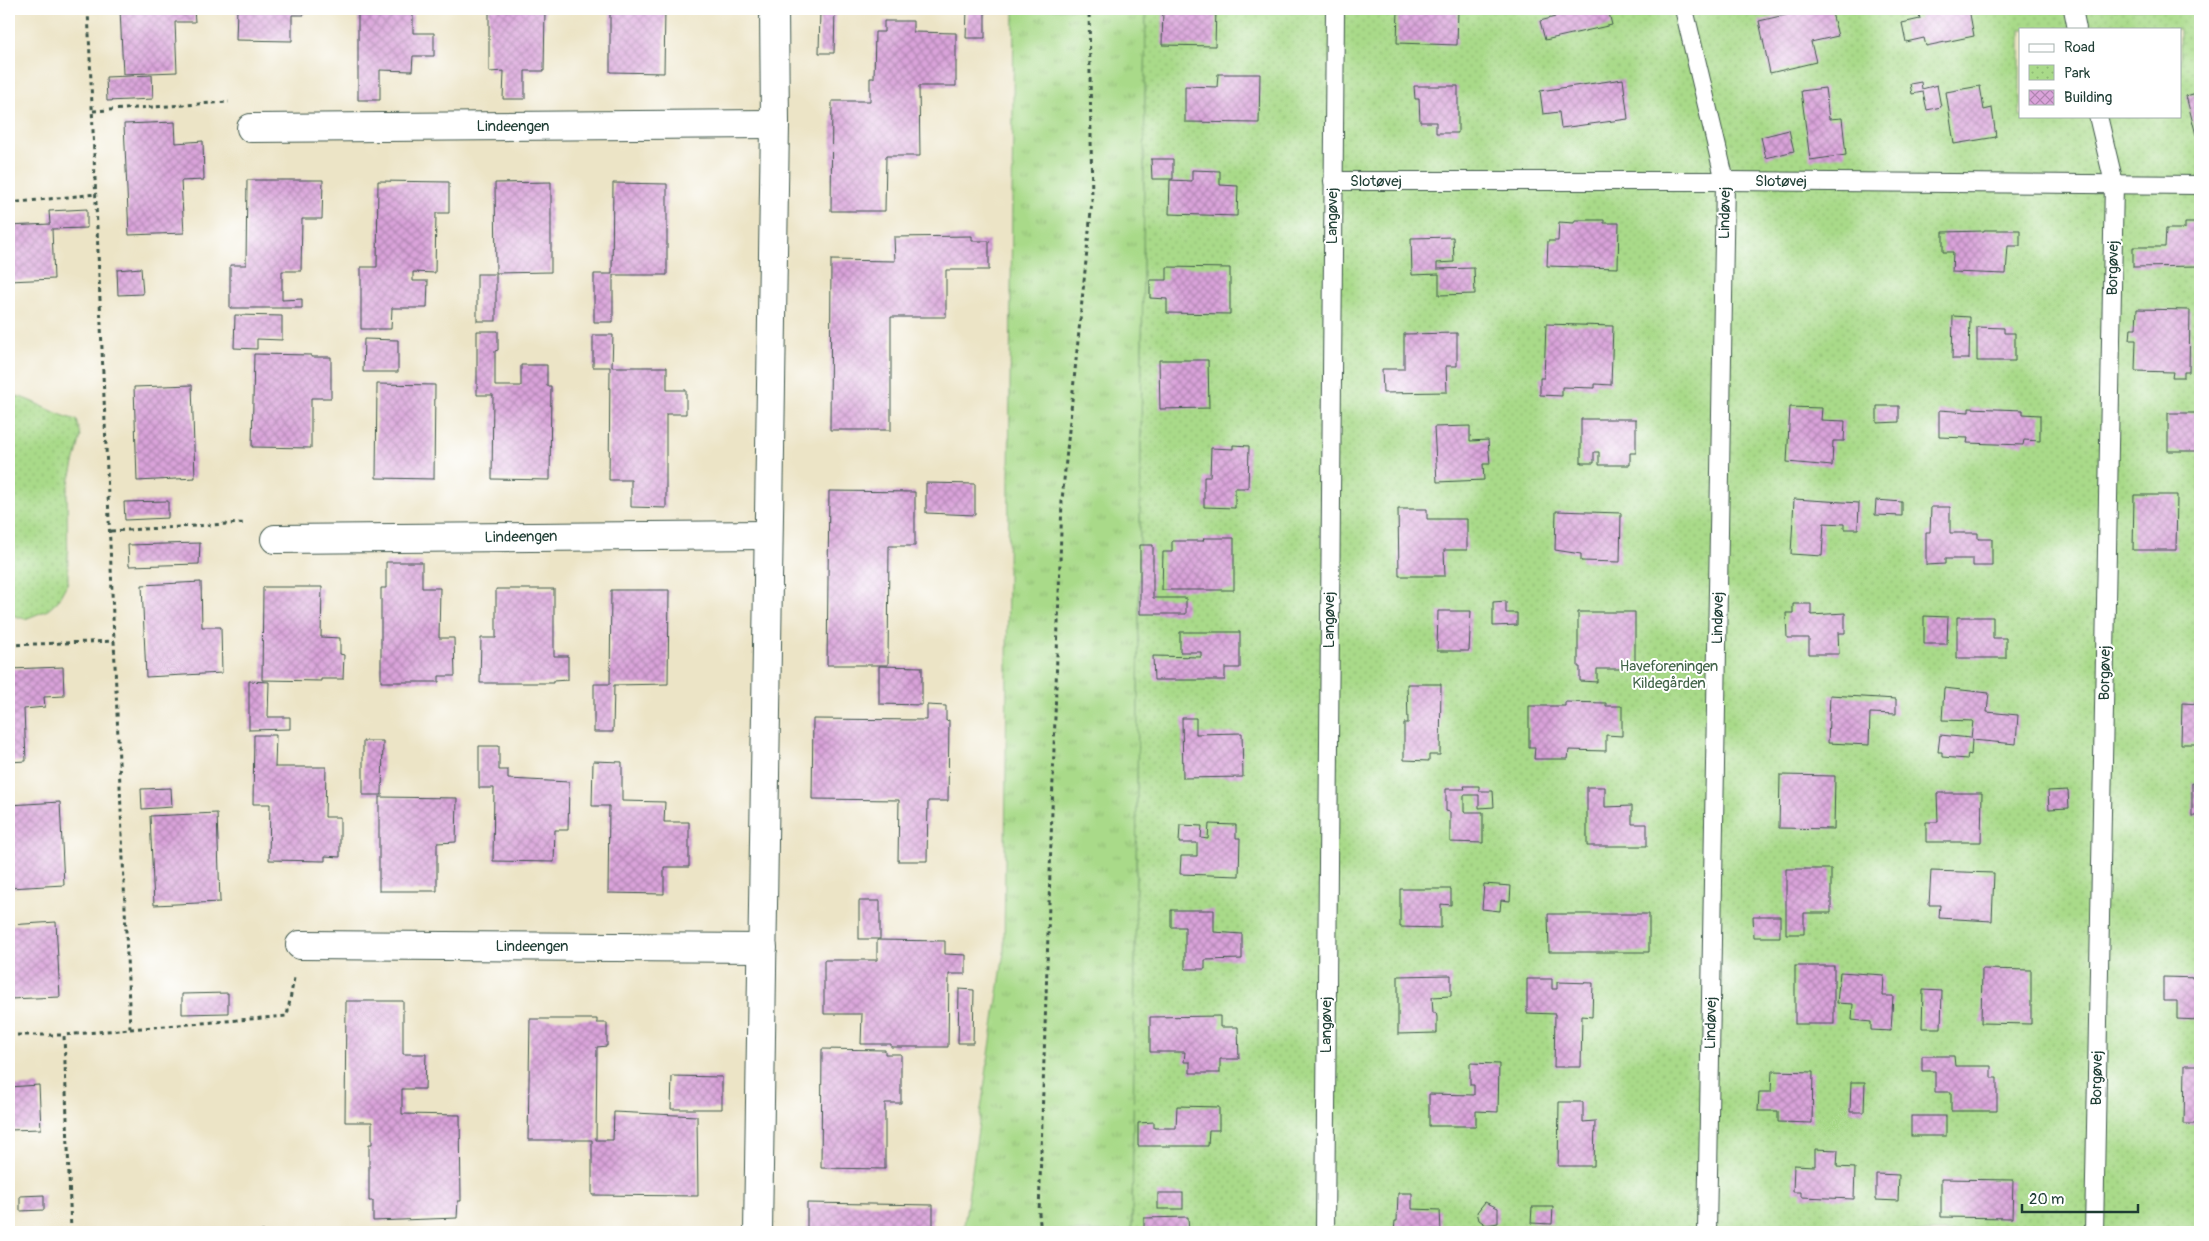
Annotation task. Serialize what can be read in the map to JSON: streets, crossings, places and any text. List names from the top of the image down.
{
  "streets": {
    "street": ["Lindeengen"],
    "lane": [
      "Slotøvej",
      "Lindøvej",
      "Langøvej",
      "Borgøvej"
    ]
  },
  "crossings": [
    ["Slotøvej", "Lindøvej"],
    ["Slotøvej", "Langøvej"],
    ["Slotøvej", "Borgøvej"]
  ],
  "parks": ["Haveforeningen Kildegården"],
  "legend": ["Road", "Park", "Building"],
  "scale_bar": "20 m"
}
